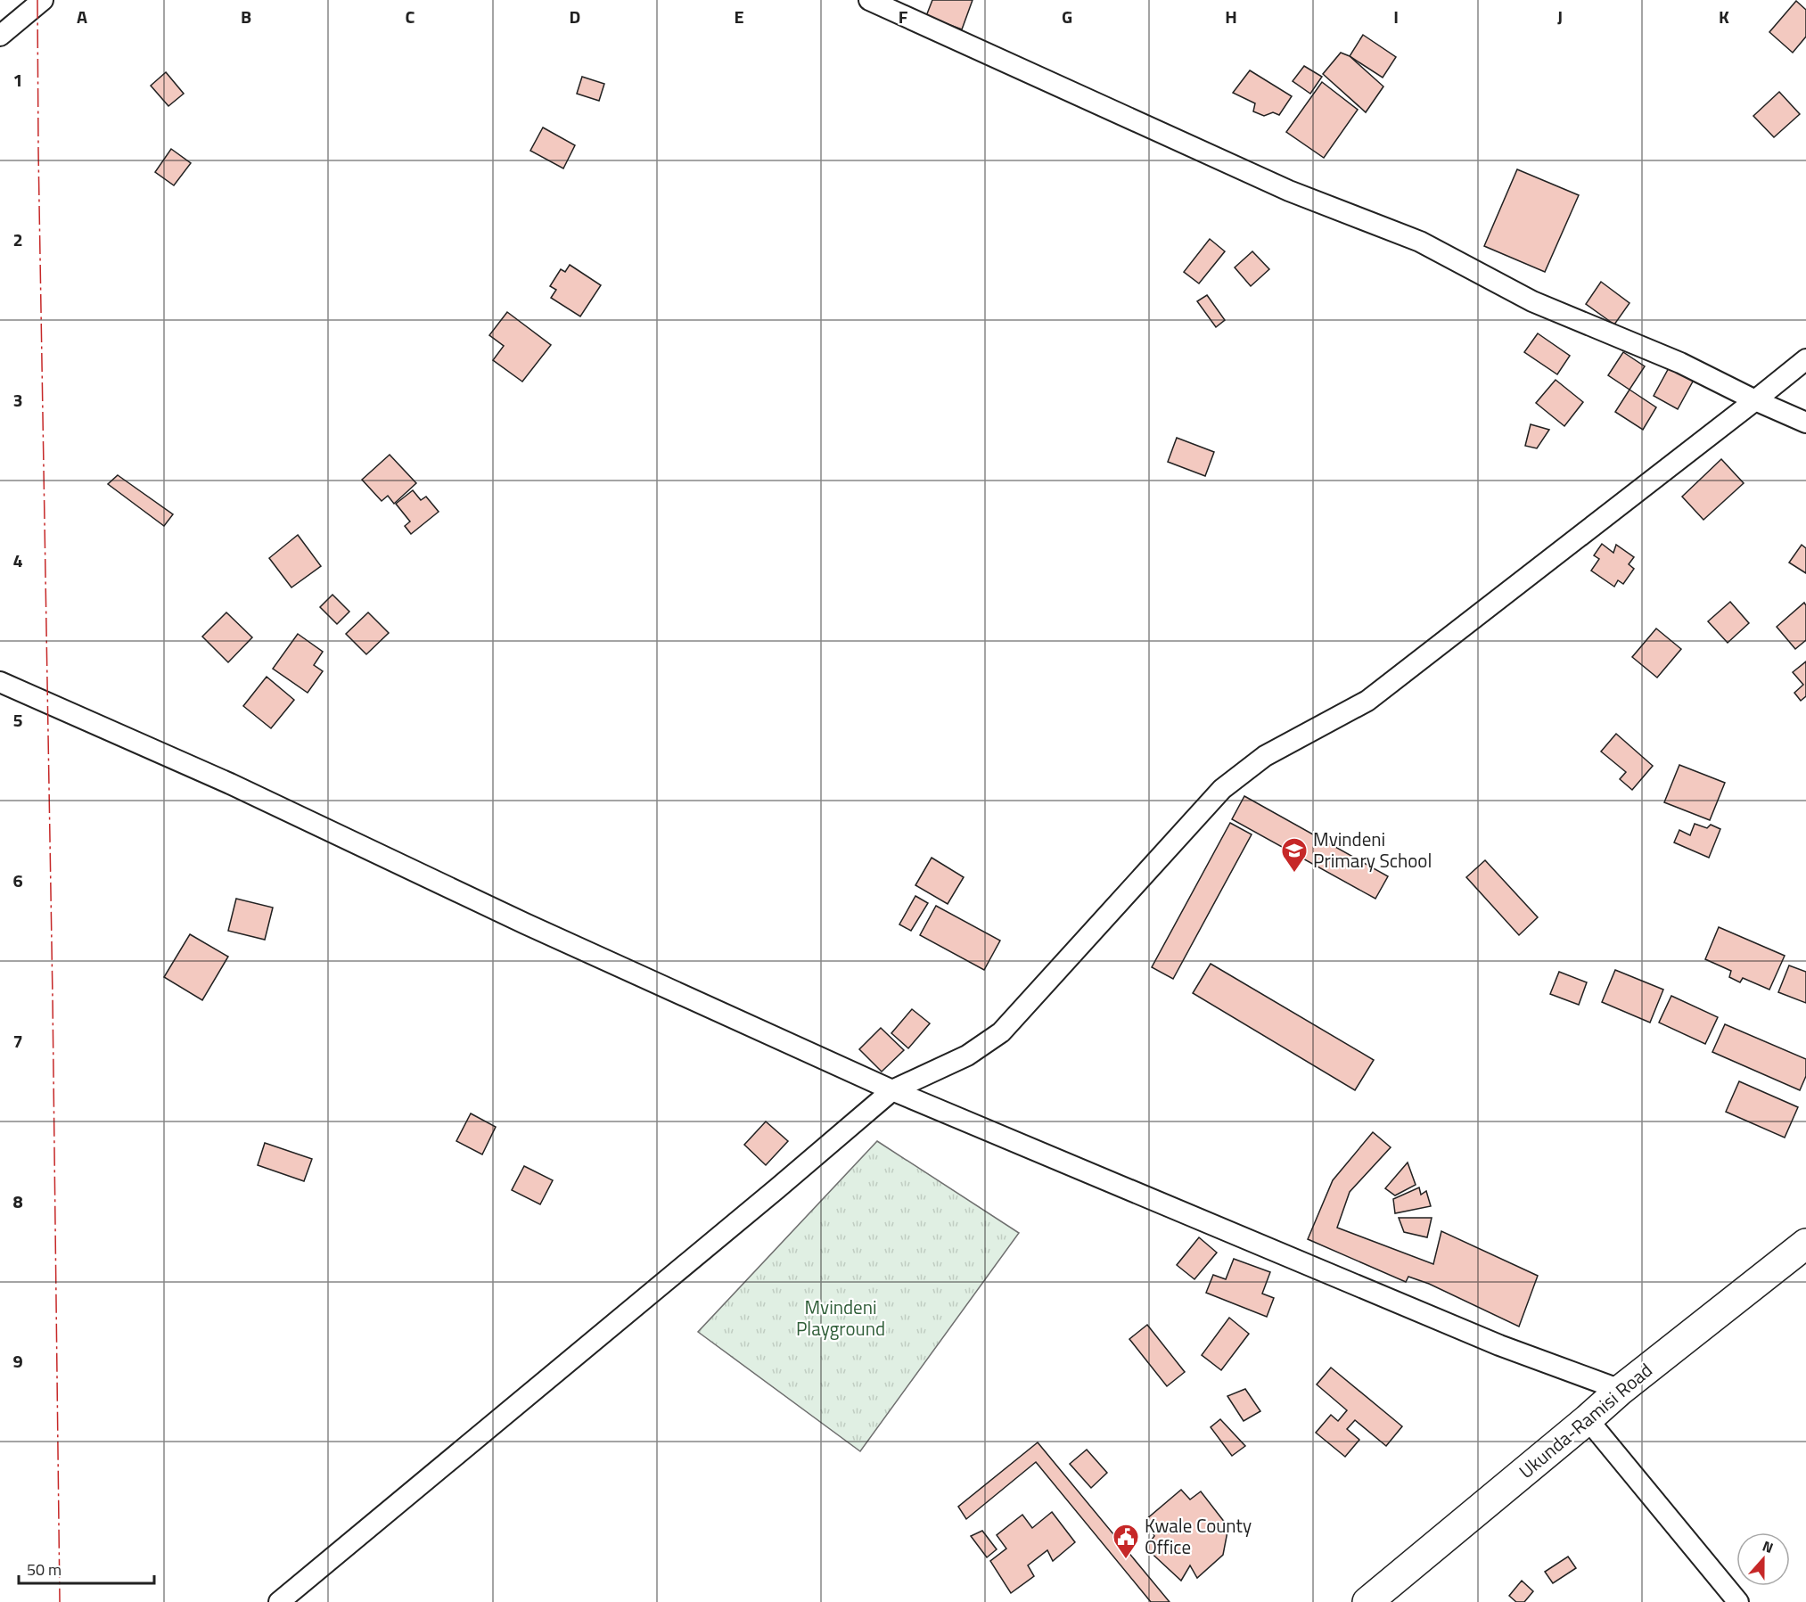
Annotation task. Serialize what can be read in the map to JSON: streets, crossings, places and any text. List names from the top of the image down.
{
  "streets": {
    "highway": ["Ukunda-Ramisi Road"]
  },
  "parks": ["Mvindeni Playground"],
  "places": {
    "school or university": ["Mvindeni Primary School"],
    "public building": ["Kwale County Office"]
  },
  "scale_bar": "50 m",
  "north": "top",
  "grid": {
    "columns": [
      "A",
      "B",
      "C",
      "D",
      "E",
      "F",
      "G",
      "H",
      "I",
      "J",
      "K"
    ],
    "rows": [
      "1",
      "2",
      "3",
      "4",
      "5",
      "6",
      "7",
      "8",
      "9"
    ]
  }
}
